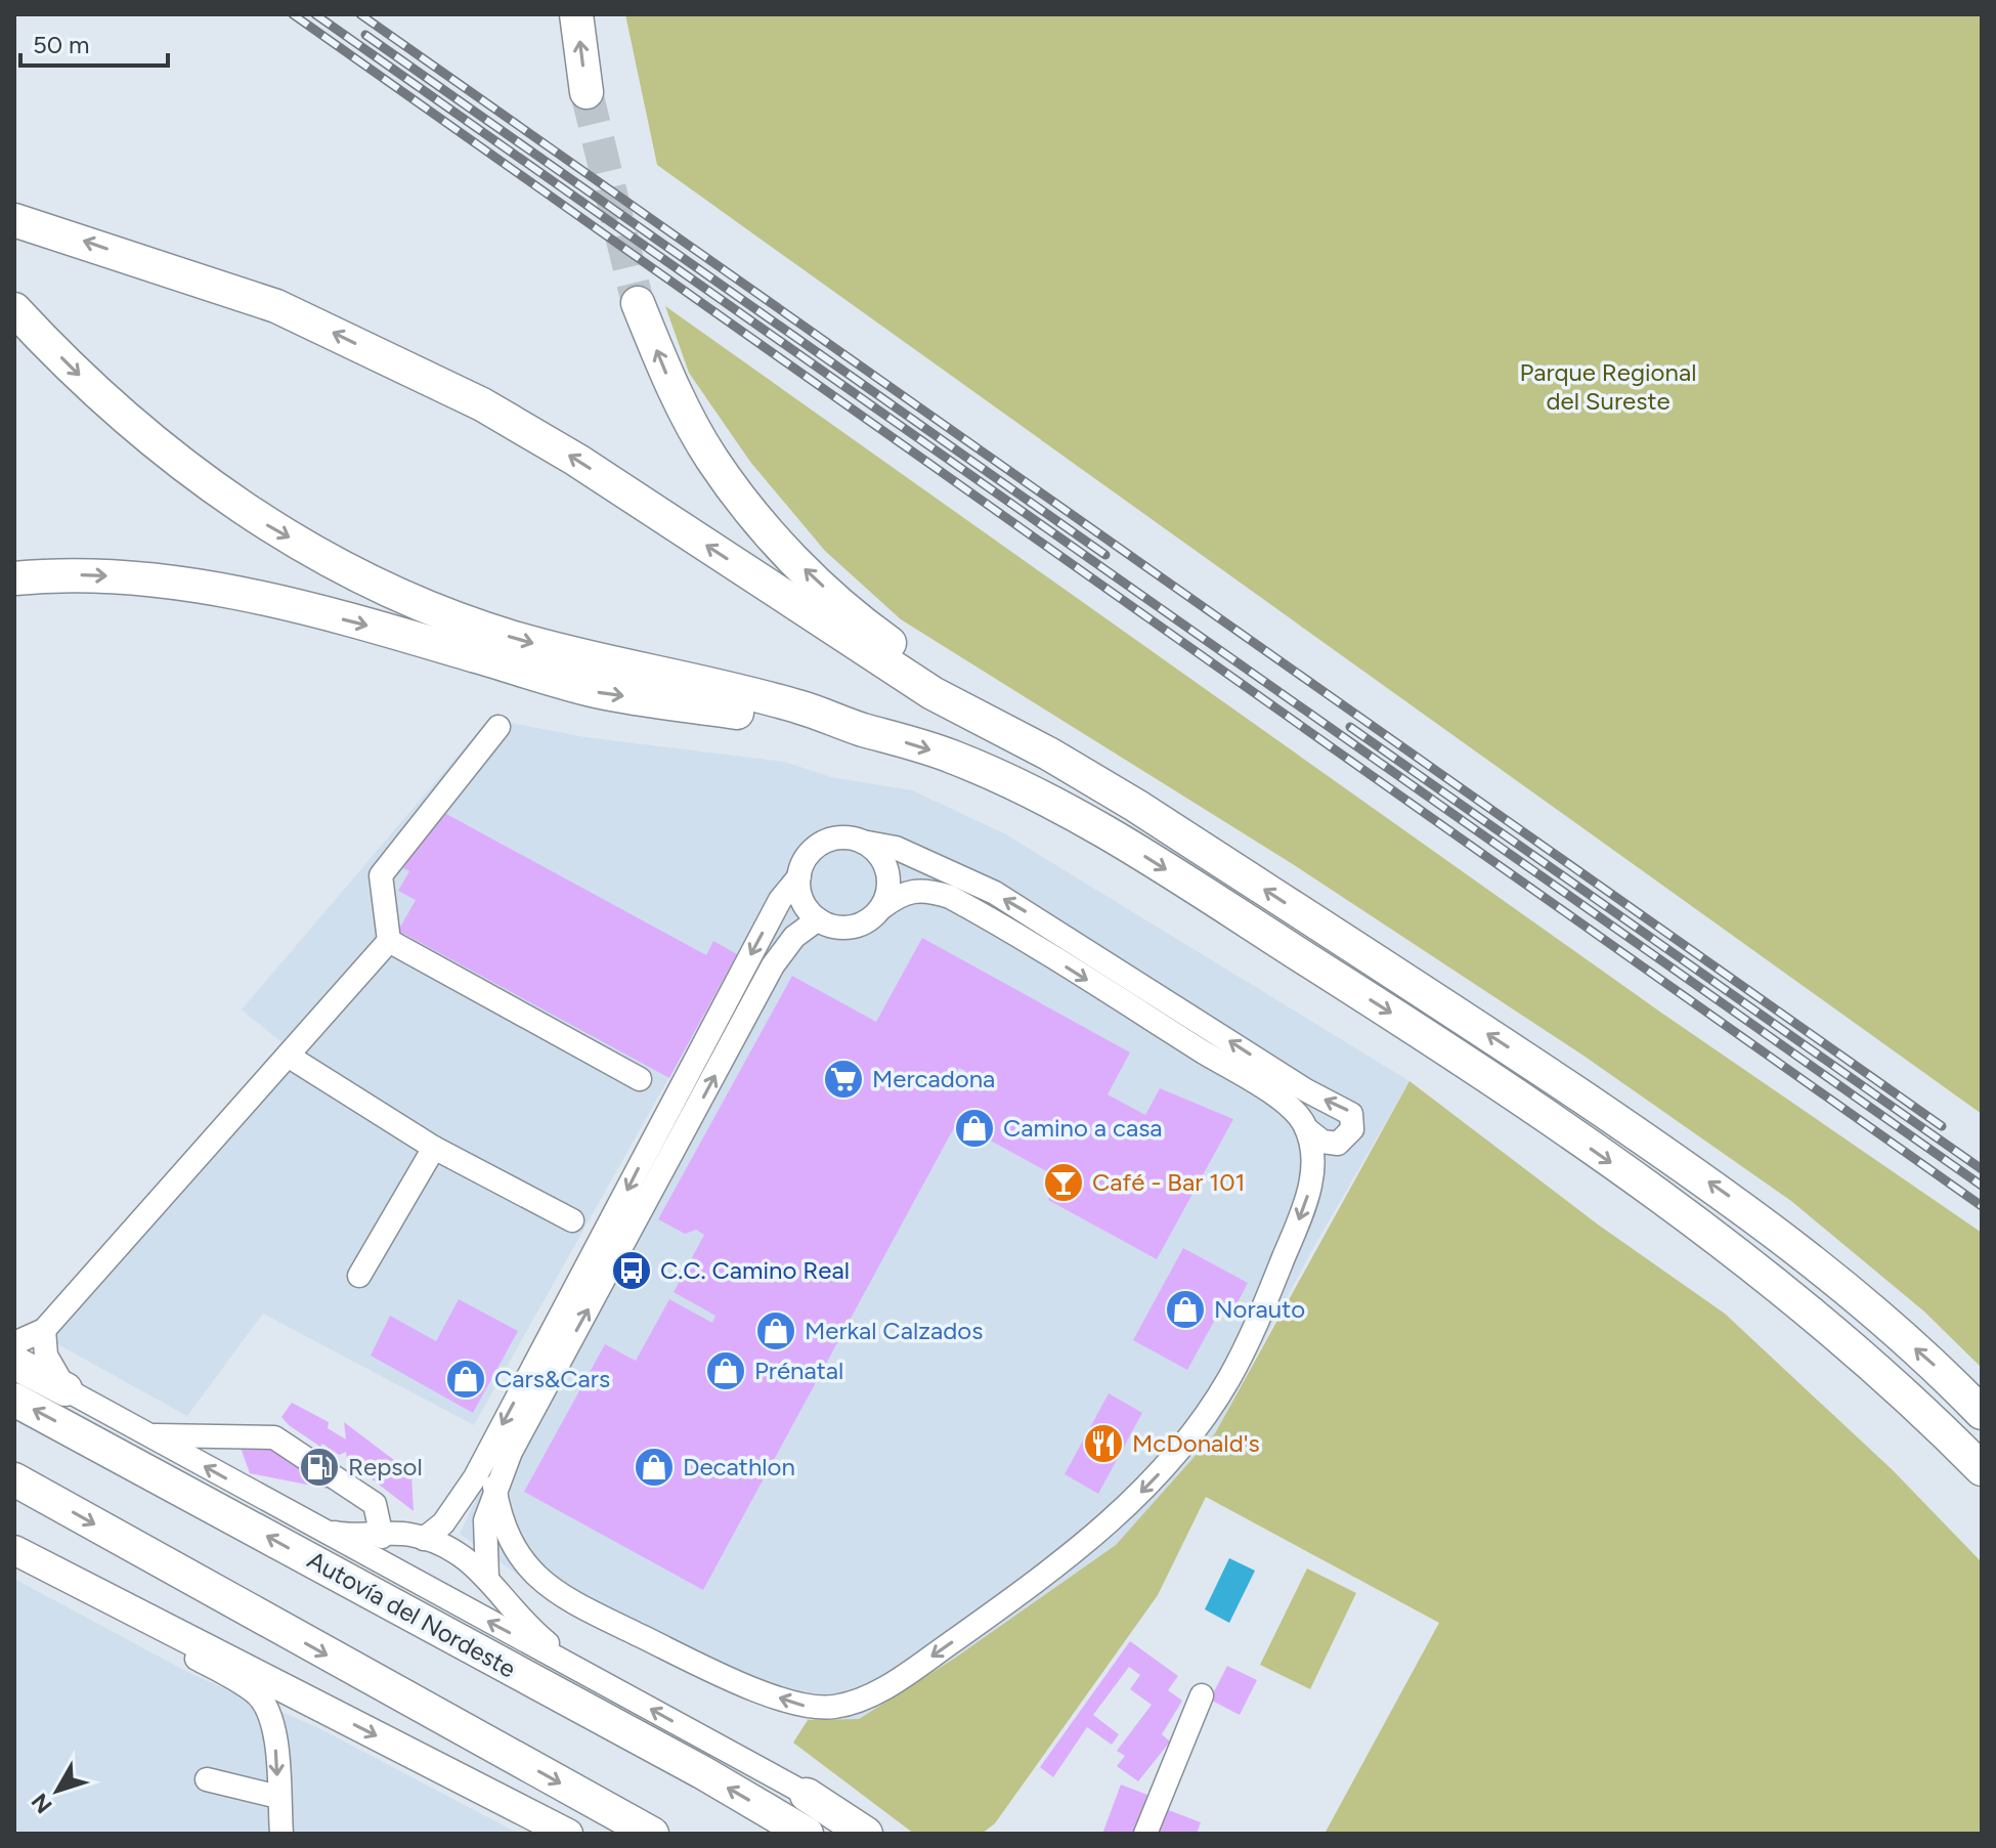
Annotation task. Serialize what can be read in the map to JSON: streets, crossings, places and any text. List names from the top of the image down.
{
  "streets": {
    "highway": ["Autovía del Nordeste"]
  },
  "parks": ["Parque Regional del Sureste"],
  "places": {
    "supermarket": ["Mercadona"],
    "shop": [
      "Camino a casa",
      "Norauto",
      "Merkal Calzados",
      "Prénatal",
      "Cars&Cars",
      "Decathlon"
    ],
    "bar": ["Café - Bar 101"],
    "bus stop": ["C.C. Camino Real"],
    "restaurant": ["McDonald's"],
    "fuel station": ["Repsol"]
  },
  "scale_bar": "50 m",
  "north": "bottom left"
}
